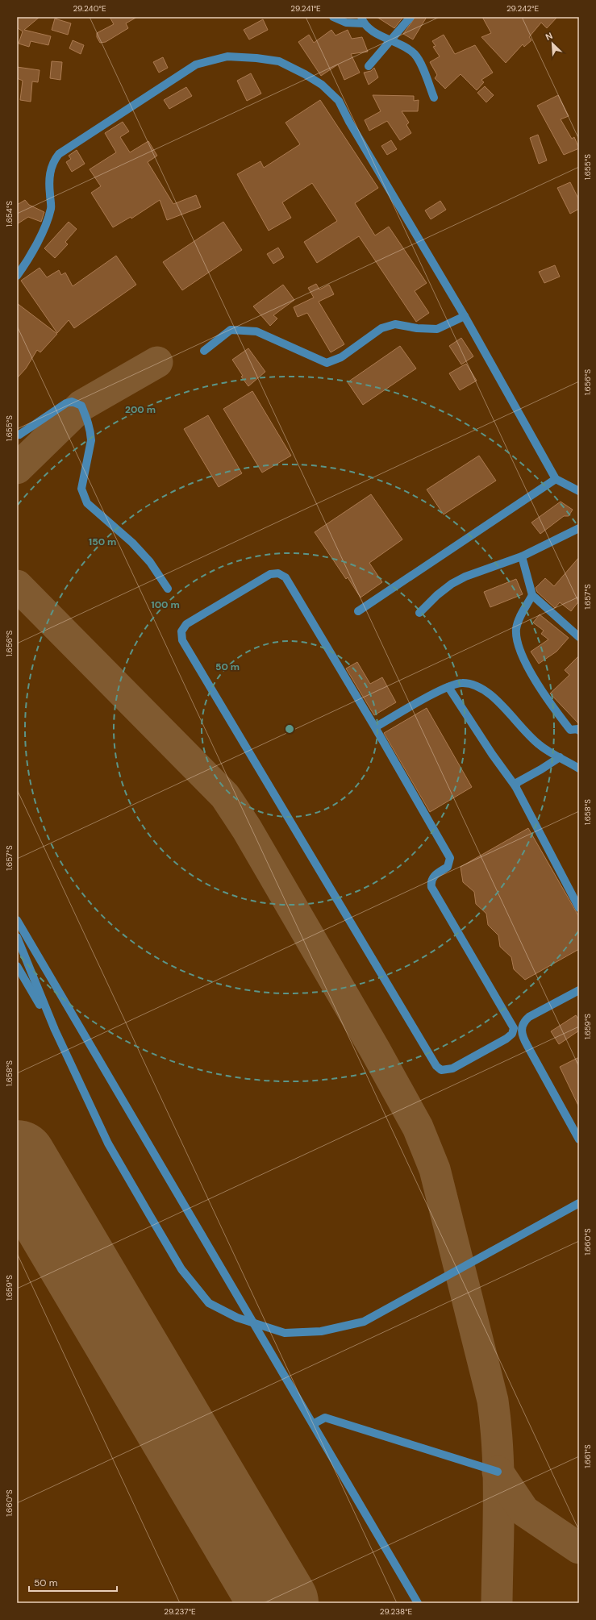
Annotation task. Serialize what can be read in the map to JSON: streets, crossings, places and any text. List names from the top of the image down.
{
  "scale_bar": "50 m",
  "north": "top left",
  "coordinates": [
    "29.240°E",
    "29.241°E",
    "29.242°E",
    "1.655°S",
    "1.654°S",
    "1.656°S",
    "1.657°S",
    "1.658°S",
    "1.659°S",
    "1.660°S",
    "1.661°S",
    "29.237°E",
    "29.238°E"
  ],
  "rings": [
    "200 m",
    "150 m",
    "100 m",
    "50 m"
  ]
}
